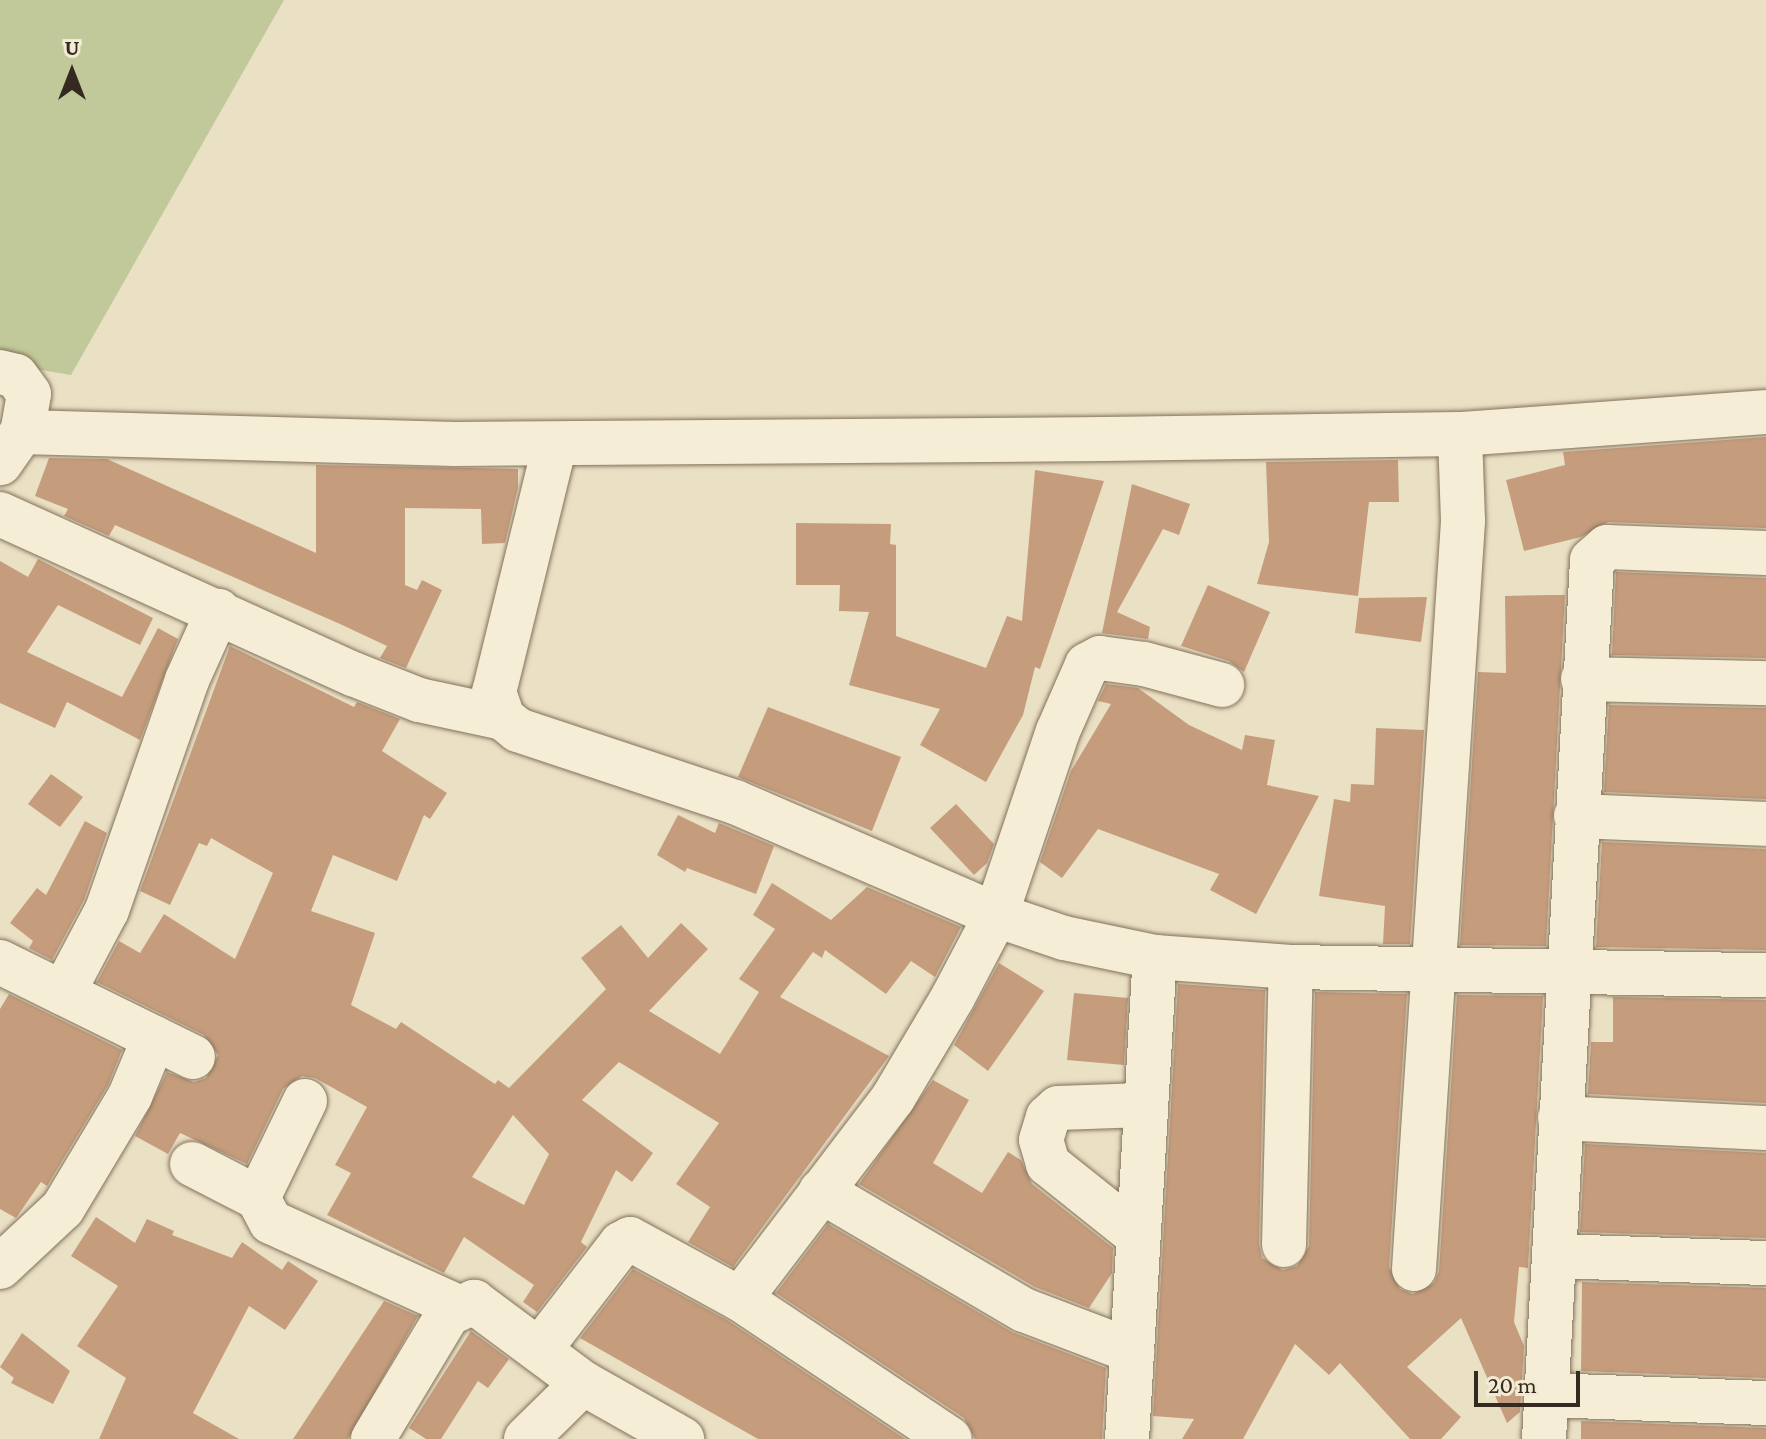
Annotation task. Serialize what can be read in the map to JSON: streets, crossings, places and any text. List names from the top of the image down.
{
  "scale_bar": "20 m",
  "north": "top"
}
